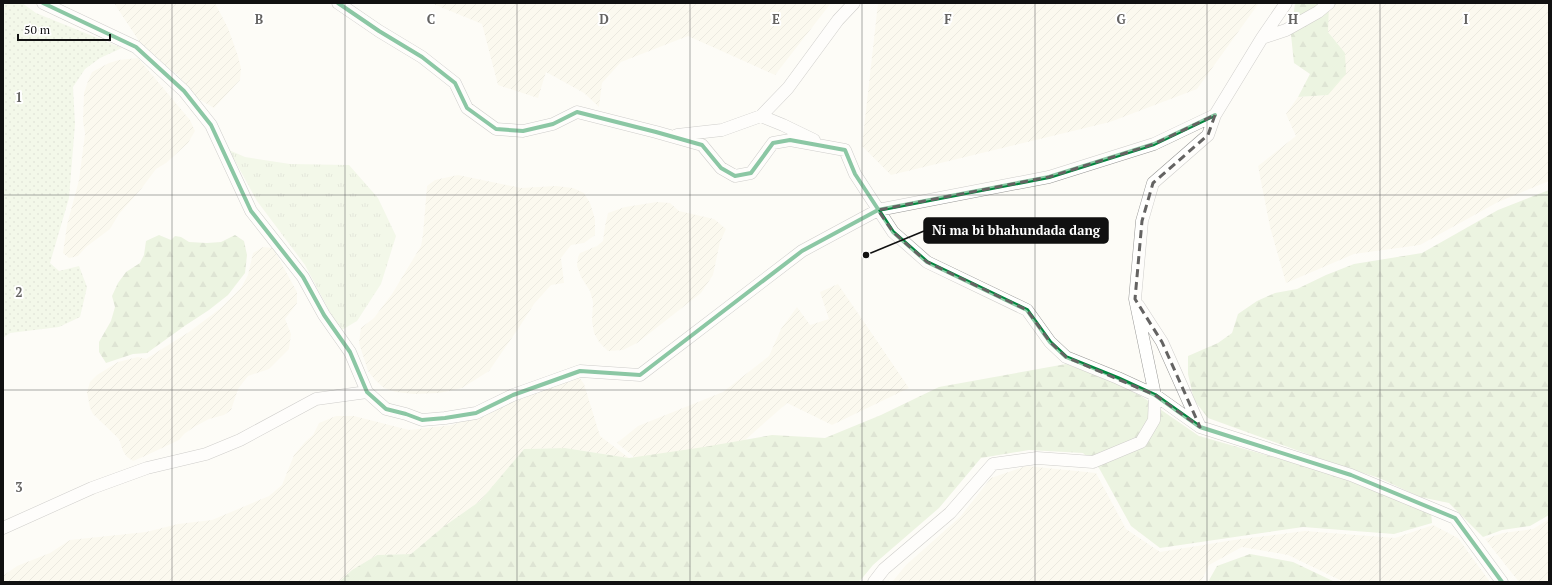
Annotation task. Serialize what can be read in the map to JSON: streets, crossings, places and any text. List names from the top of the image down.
{
  "places": ["Ni ma bi bhahundada dang"],
  "scale_bar": "50 m",
  "grid": {
    "columns": [
      "B",
      "C",
      "D",
      "E",
      "F",
      "G",
      "H",
      "I"
    ],
    "rows": ["1", "2", "3"]
  }
}
